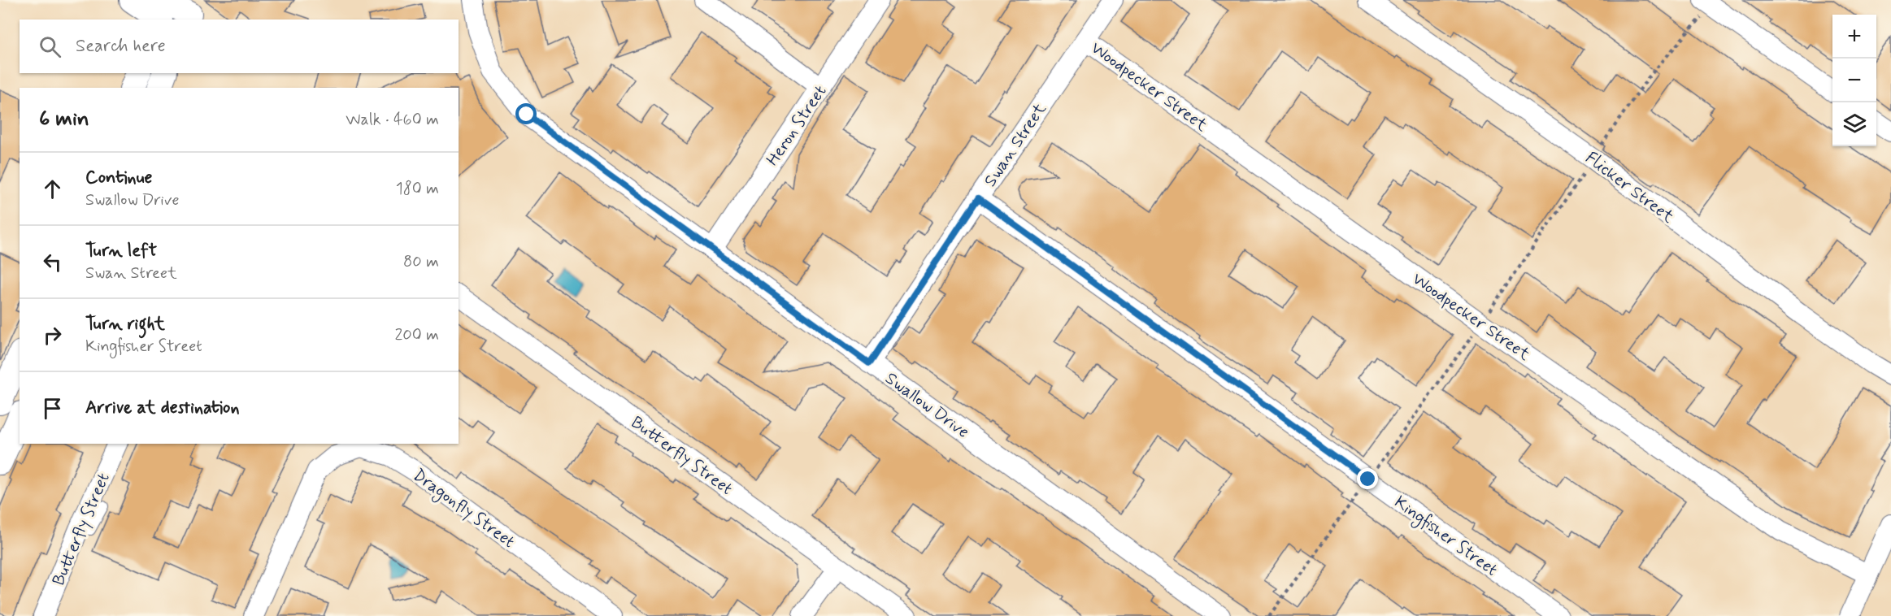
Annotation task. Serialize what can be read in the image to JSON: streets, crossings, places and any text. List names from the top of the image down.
{
  "streets": {
    "street": [
      "Woodpecker Street",
      "Heron Street",
      "Swan Street",
      "Flicker Street",
      "Swallow Drive",
      "Butterfly Street",
      "Dragonfly Street",
      "Kingfisher Street"
    ]
  },
  "crossings": [
    ["Woodpecker Street", "Swan Street"],
    ["Heron Street", "Swallow Drive"],
    ["Swan Street", "Swallow Drive"],
    ["Swan Street", "Kingfisher Street"]
  ],
  "page": {
    "map_buttons": ["+", "−"],
    "search": "Search here",
    "heading": ["6 min", "Walk · 460 m"],
    "list": [
      ["Continue", "Swallow Drive", "180 m"],
      ["Turn left", "Swan Street", "80 m"],
      ["Turn right", "Kingfisher Street", "200 m"],
      "Arrive at destination"
    ]
  }
}
